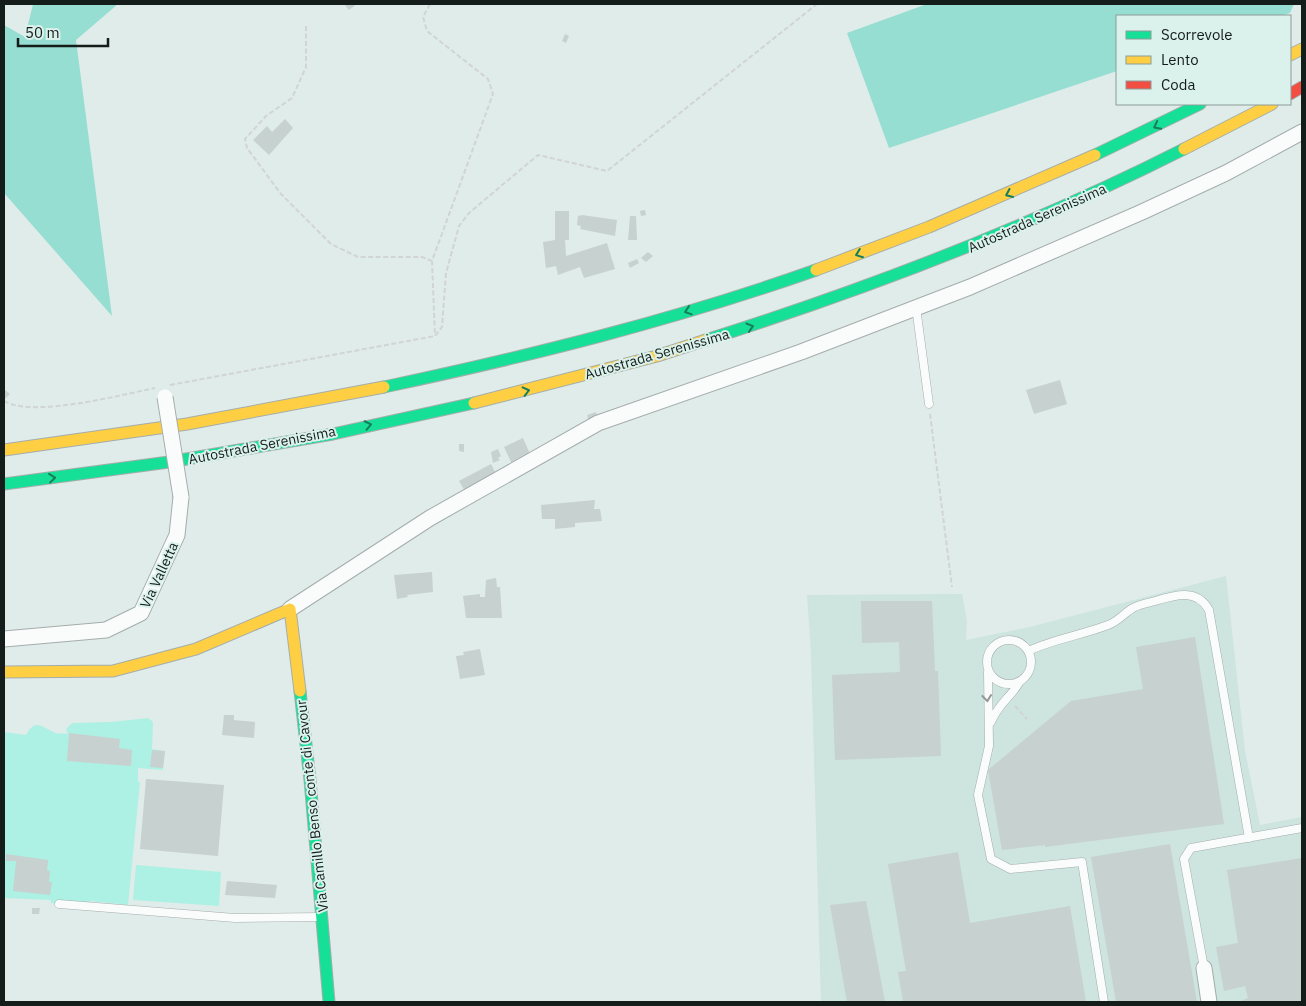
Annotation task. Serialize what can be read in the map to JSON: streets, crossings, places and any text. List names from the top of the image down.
{
  "streets": {
    "main road": ["Autostrada Serenissima", "Via Camillo Benso conte di Cavour"],
    "street": ["Via Valletta"]
  },
  "legend": ["Scorrevole", "Lento", "Coda"],
  "scale_bar": "50 m"
}
